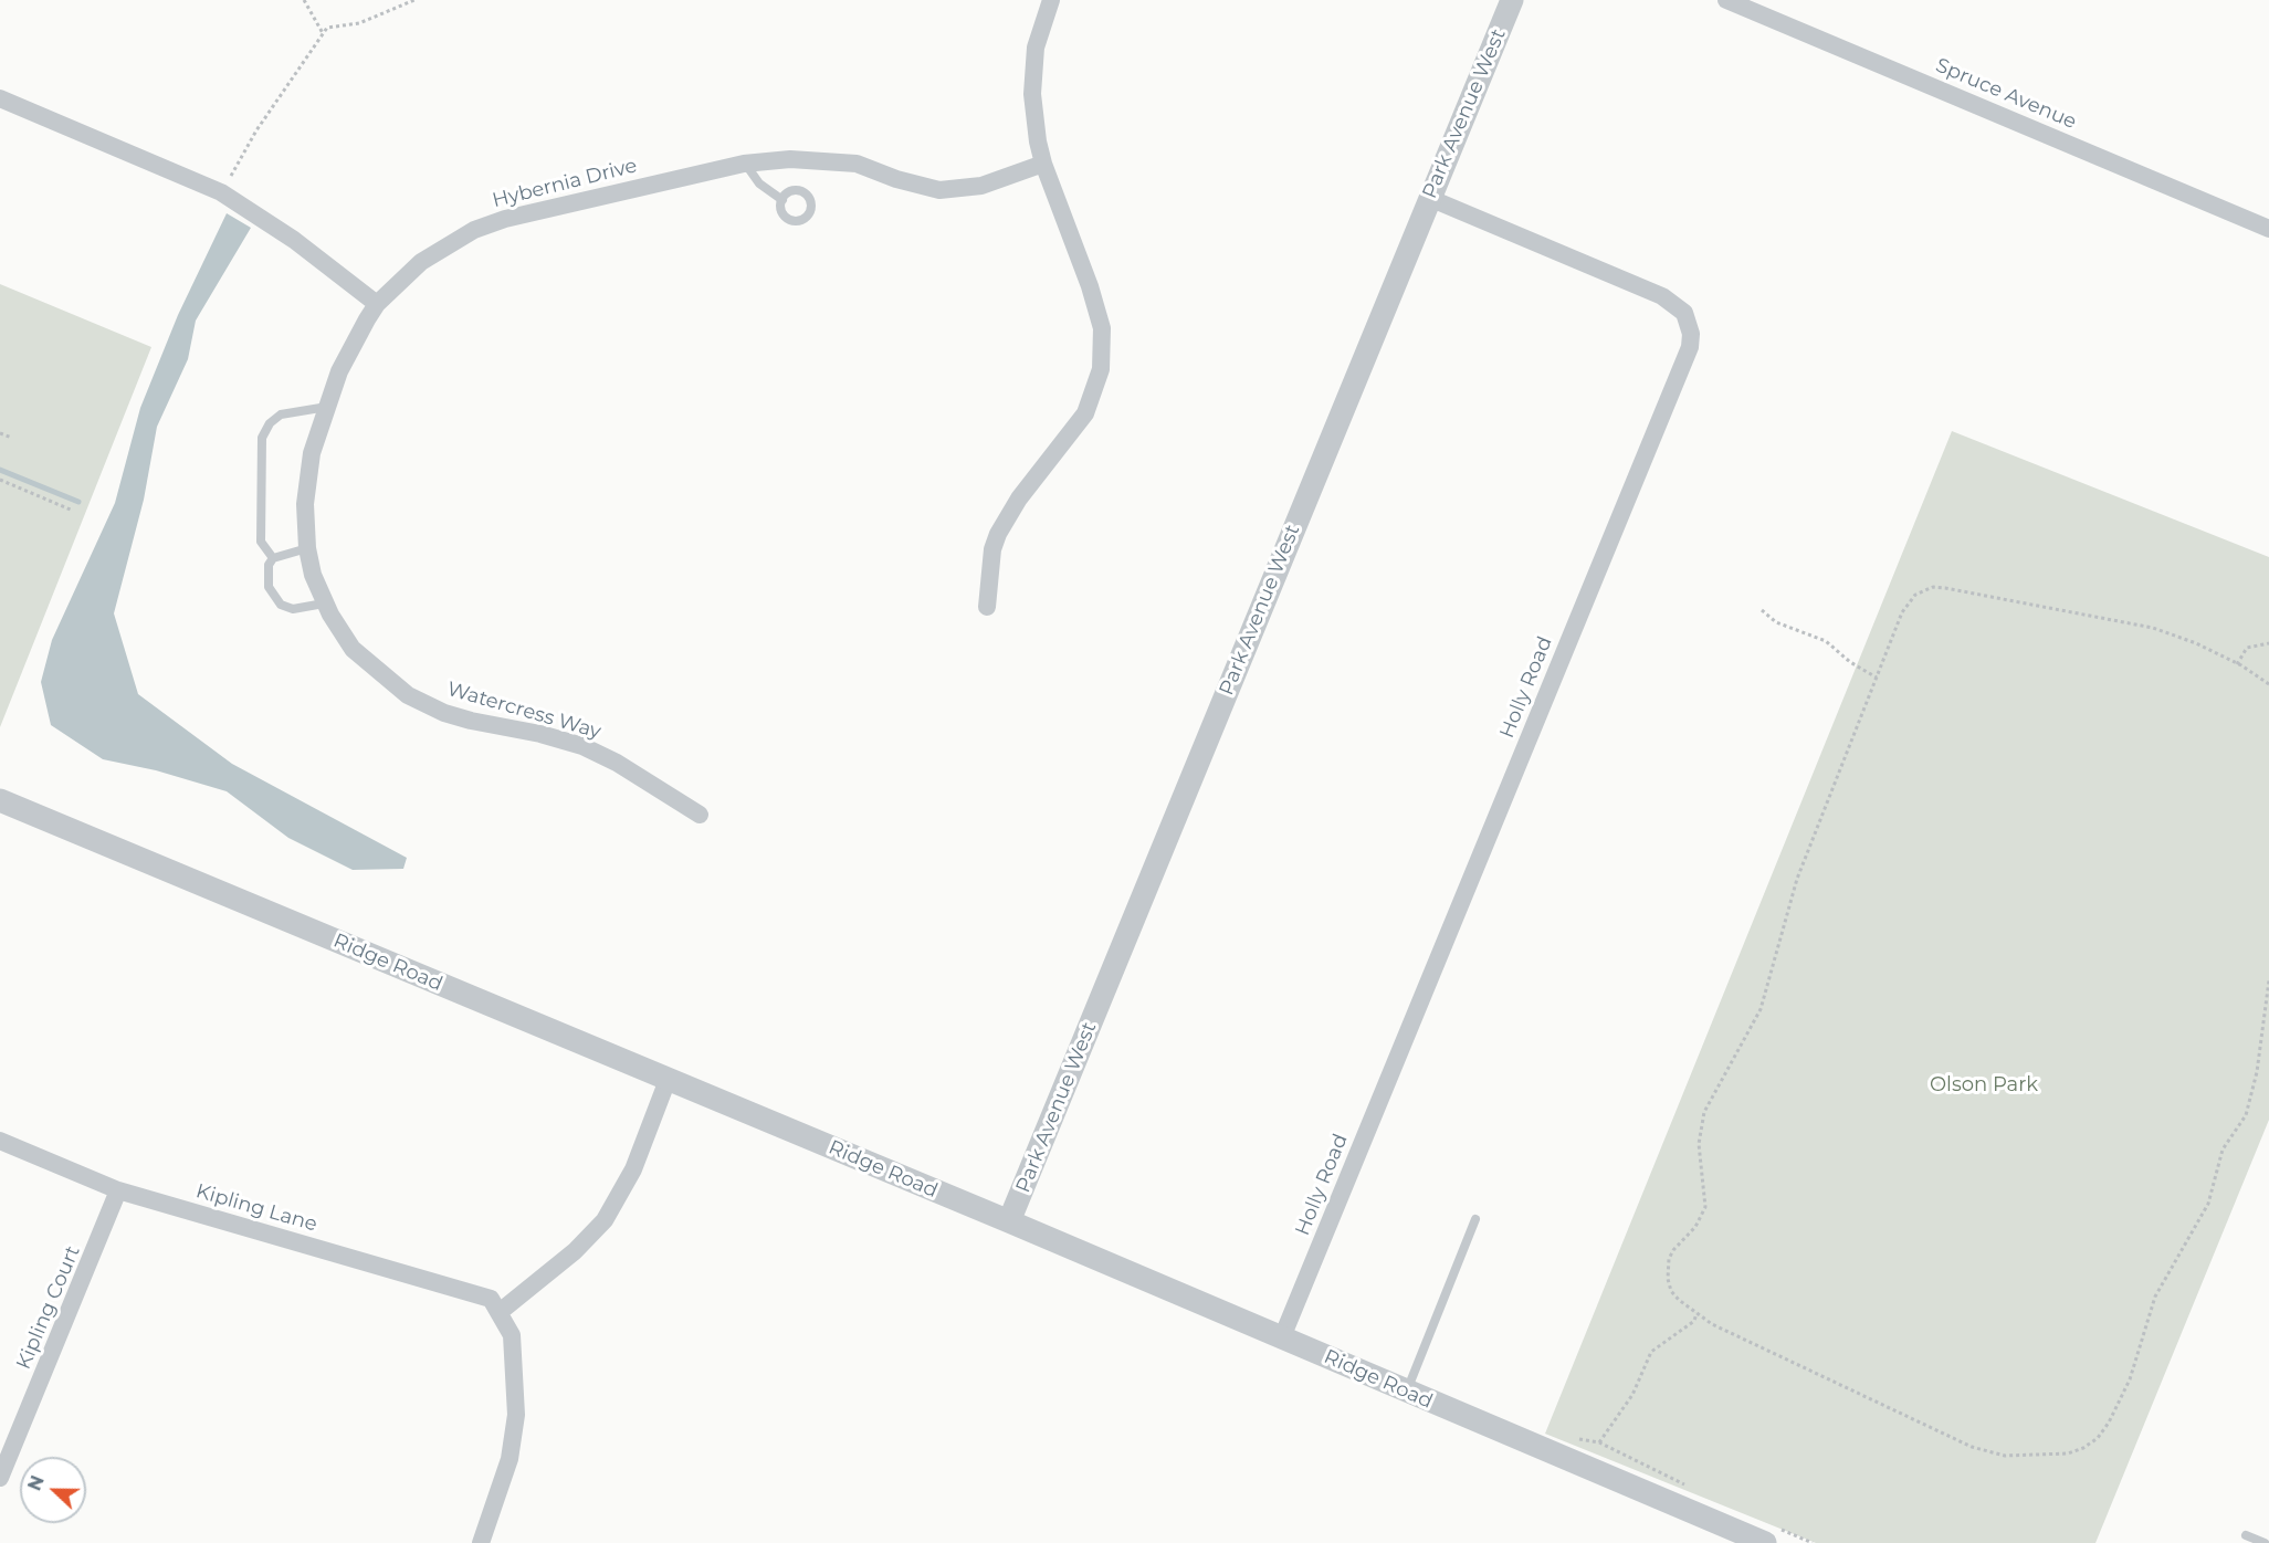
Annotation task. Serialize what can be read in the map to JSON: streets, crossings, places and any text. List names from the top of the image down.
{
  "streets": {
    "street": [
      "Spruce Avenue",
      "Park Avenue West",
      "Hybernia Drive",
      "Holly Road",
      "Watercress Way",
      "Ridge Road",
      "Kipling Lane",
      "Kipling Court"
    ]
  },
  "crossings": [
    ["Park Avenue West", "Holly Road"],
    ["Park Avenue West", "Ridge Road"],
    ["Hybernia Drive", "Watercress Way"],
    ["Holly Road", "Ridge Road"],
    ["Kipling Lane", "Kipling Court"]
  ],
  "parks": ["Olson Park"],
  "north": "left"
}
